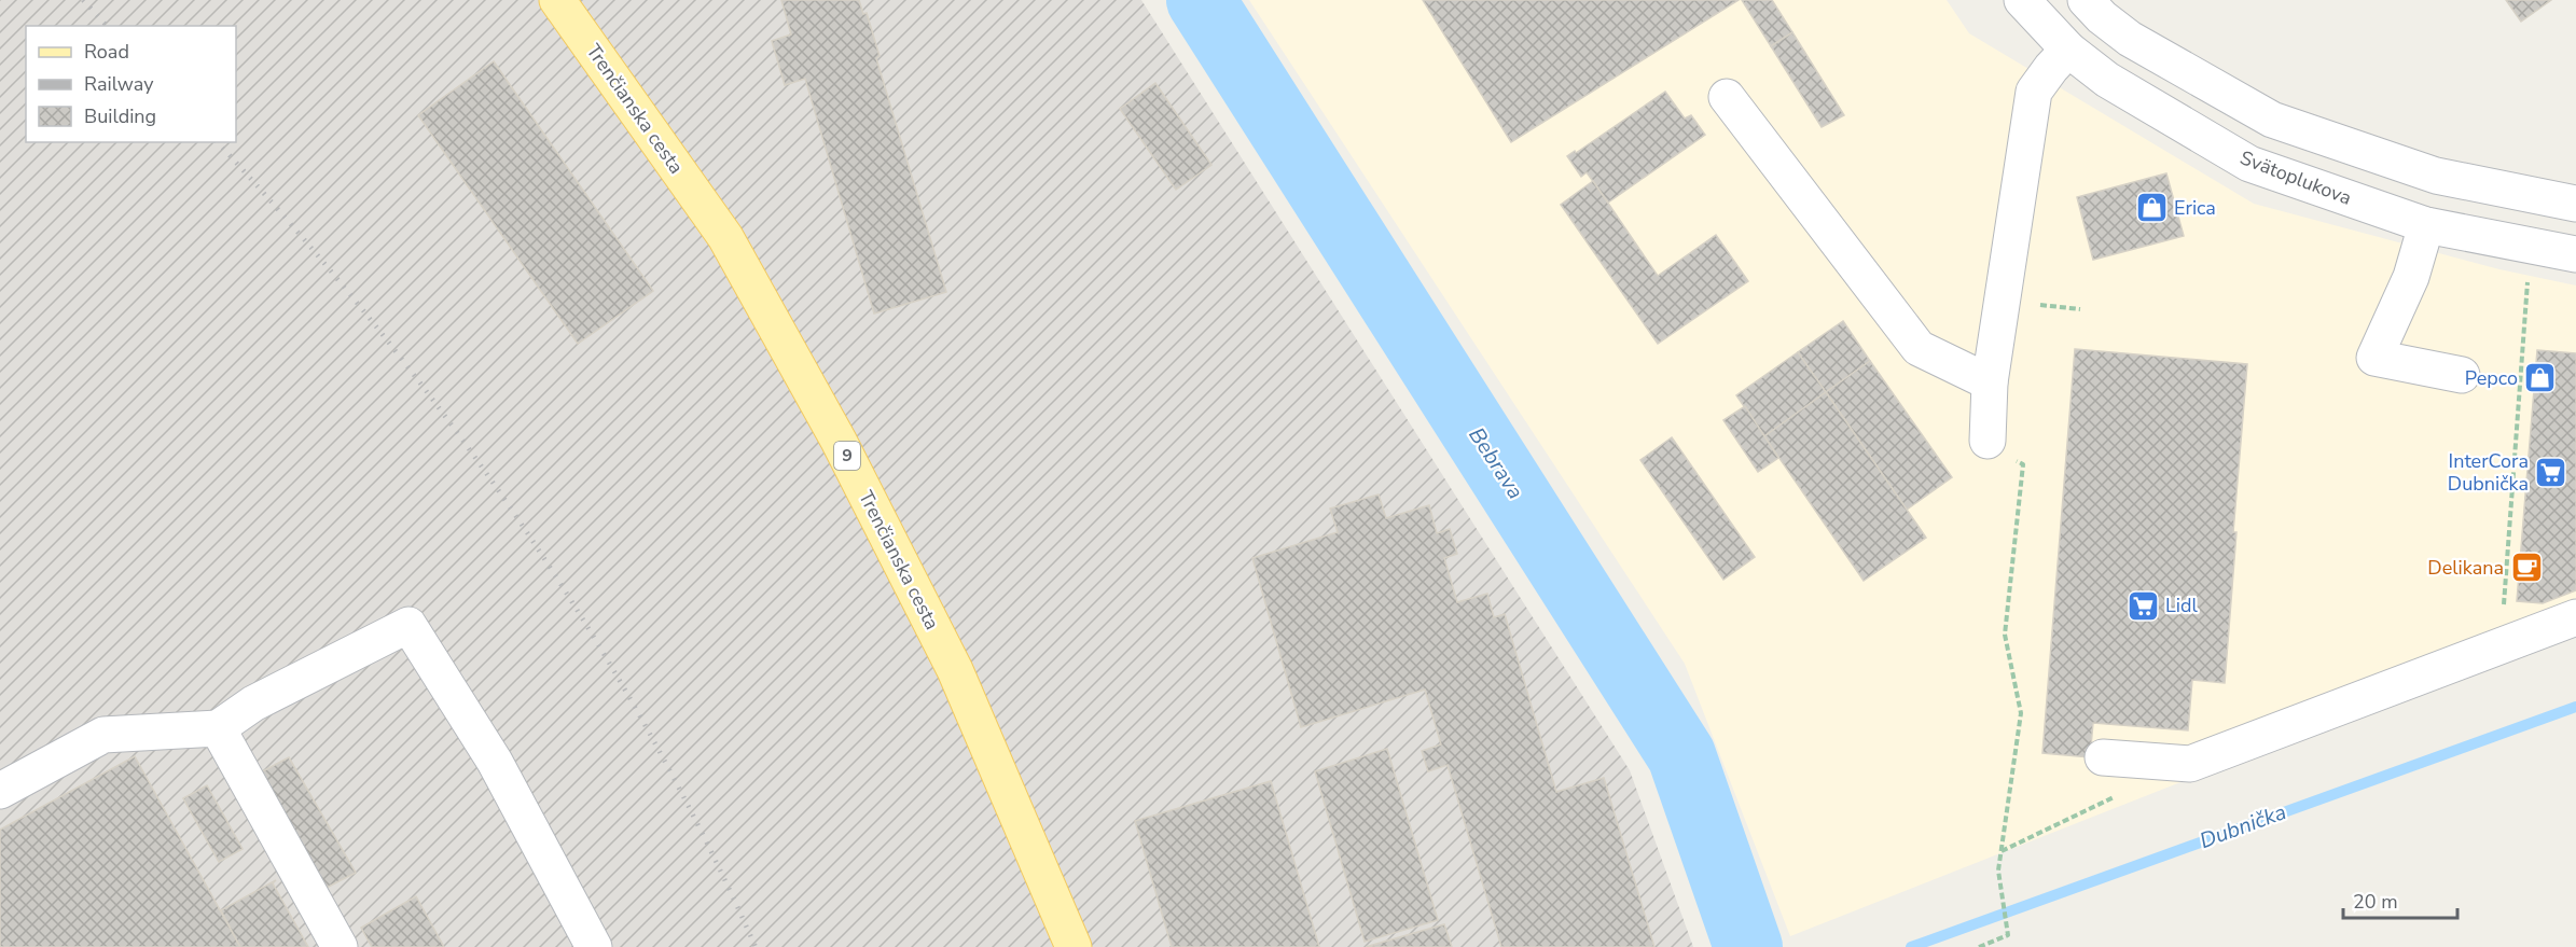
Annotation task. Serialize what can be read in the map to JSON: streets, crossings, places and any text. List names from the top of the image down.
{
  "streets": {
    "main road": ["Trenčianska cesta", "9"],
    "street": ["Svätoplukova"]
  },
  "water": ["Bebrava", "Dubnička"],
  "places": {
    "shop": ["Erica", "Pepco"],
    "supermarket": ["InterCora Dubnička", "Lidl"],
    "cafe": ["Delikana"]
  },
  "legend": ["Road", "Railway", "Building"],
  "scale_bar": "20 m"
}
